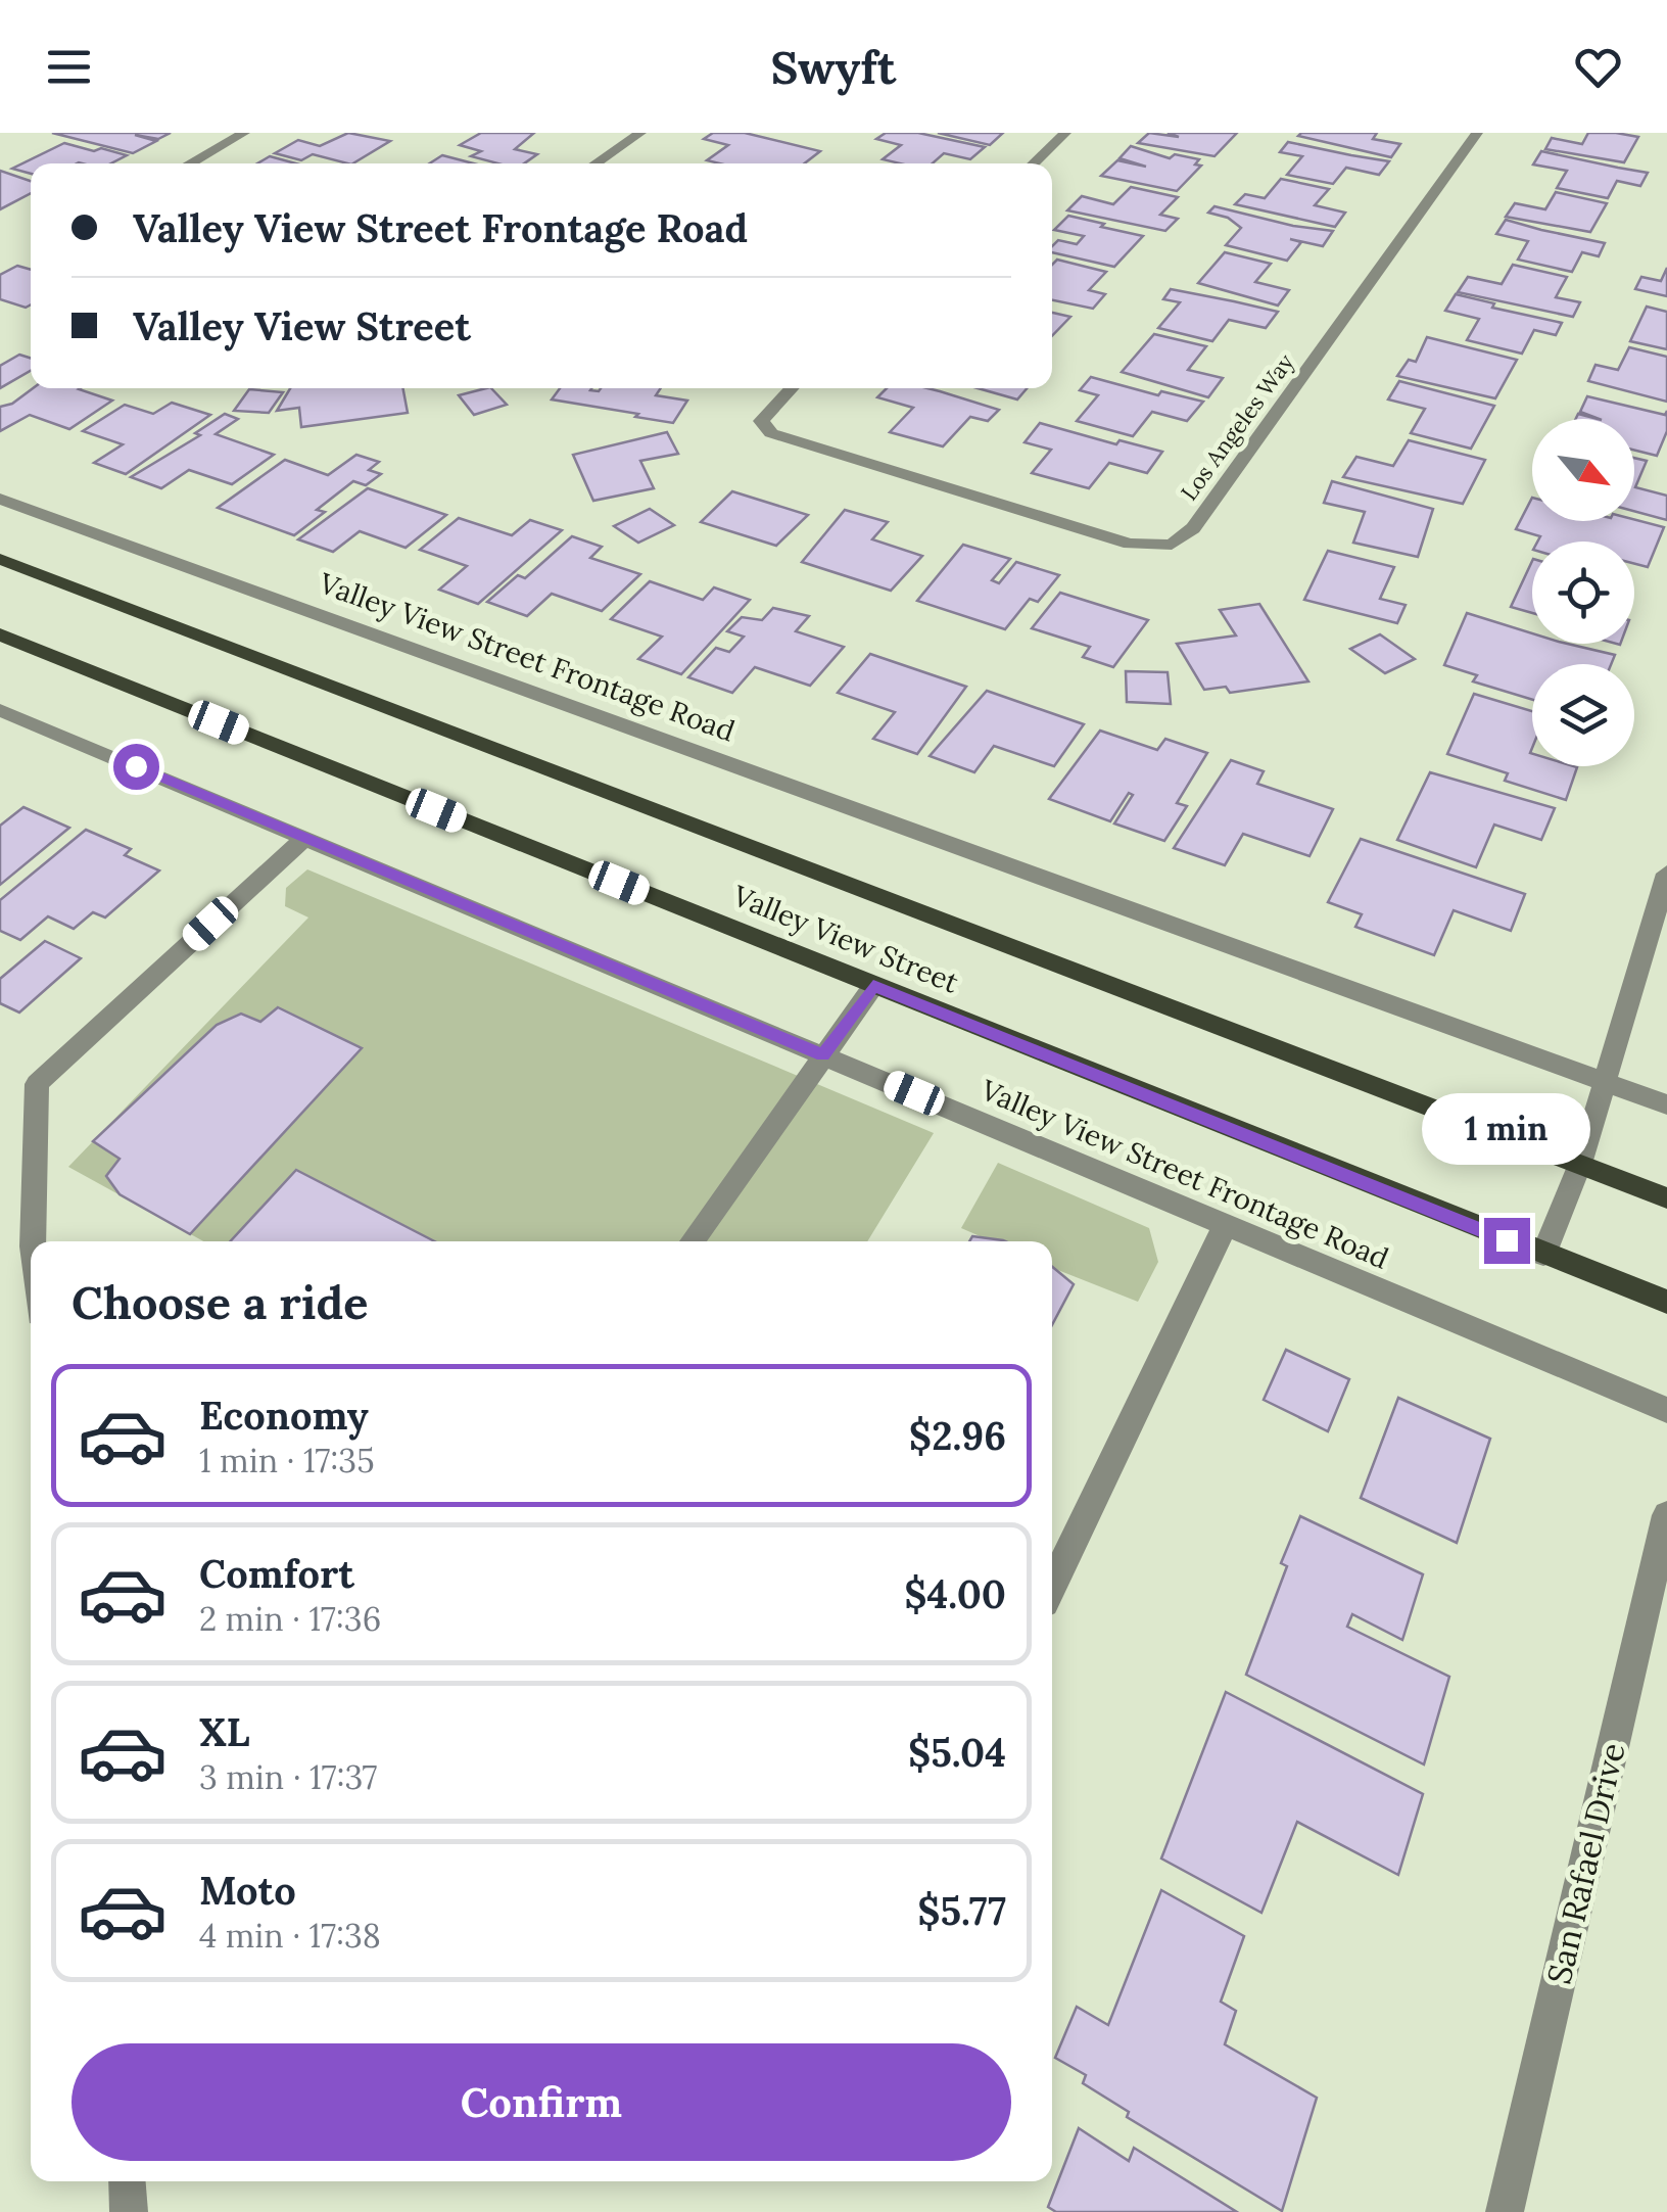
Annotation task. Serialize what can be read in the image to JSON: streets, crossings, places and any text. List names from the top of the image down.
{
  "streets": {
    "main road": ["Valley View Street"],
    "street": ["Los Angeles Way", "Valley View Street Frontage Road", "San Rafael Drive"]
  },
  "north": "bottom right",
  "page": {
    "header": "Swyft",
    "banner": ["Valley View Street Frontage Road", "Valley View Street"],
    "bubble": "1 min",
    "heading": "Choose a ride",
    "list": [
      {
        "name": "Economy",
        "note": "1 min · 17:35",
        "value": "$2.96"
      },
      {
        "name": "Comfort",
        "note": "2 min · 17:36",
        "value": "$4.00"
      },
      {
        "name": "XL",
        "note": "3 min · 17:37",
        "value": "$5.04"
      },
      {
        "name": "Moto",
        "note": "4 min · 17:38",
        "value": "$5.77"
      }
    ],
    "buttons": "Confirm"
  }
}
